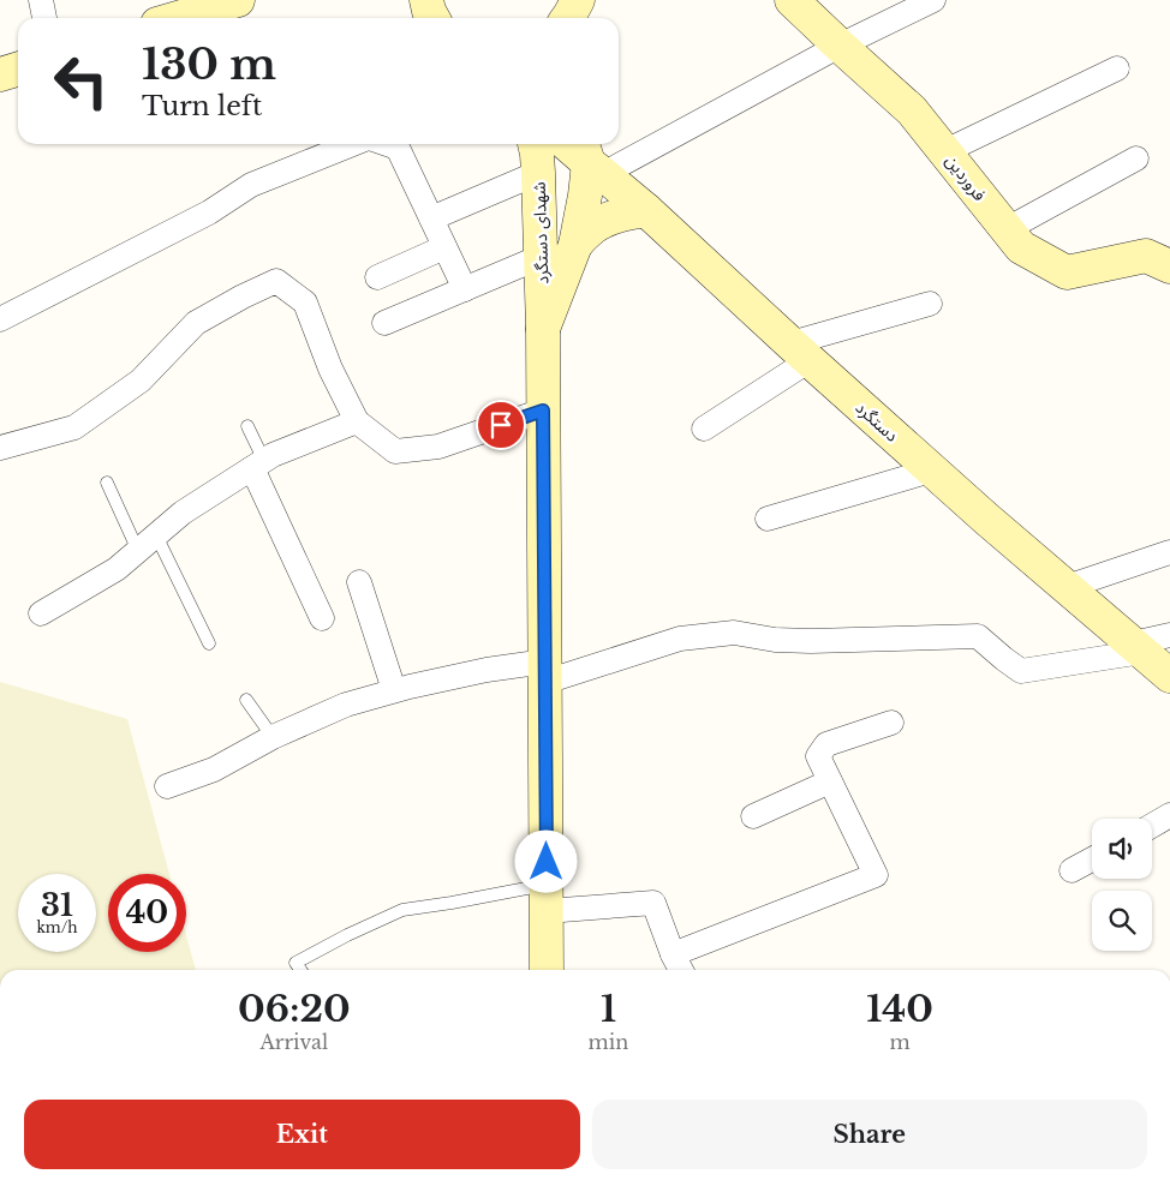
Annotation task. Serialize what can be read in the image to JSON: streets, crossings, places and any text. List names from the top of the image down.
{
  "streets": {
    "street": ["فروردین", "شهدای دستگرد", "دستگرد"]
  },
  "crossings": [
    ["شهدای دستگرد", "دستگرد"]
  ],
  "page": {
    "turn": ["130 m", "Turn left"],
    "speed": "31 km/h",
    "limit": "40",
    "eta": [
      "06:20",
      "Arrival",
      "1",
      "min",
      "140",
      "m"
    ],
    "buttons": ["Exit", "Share"]
  }
}
